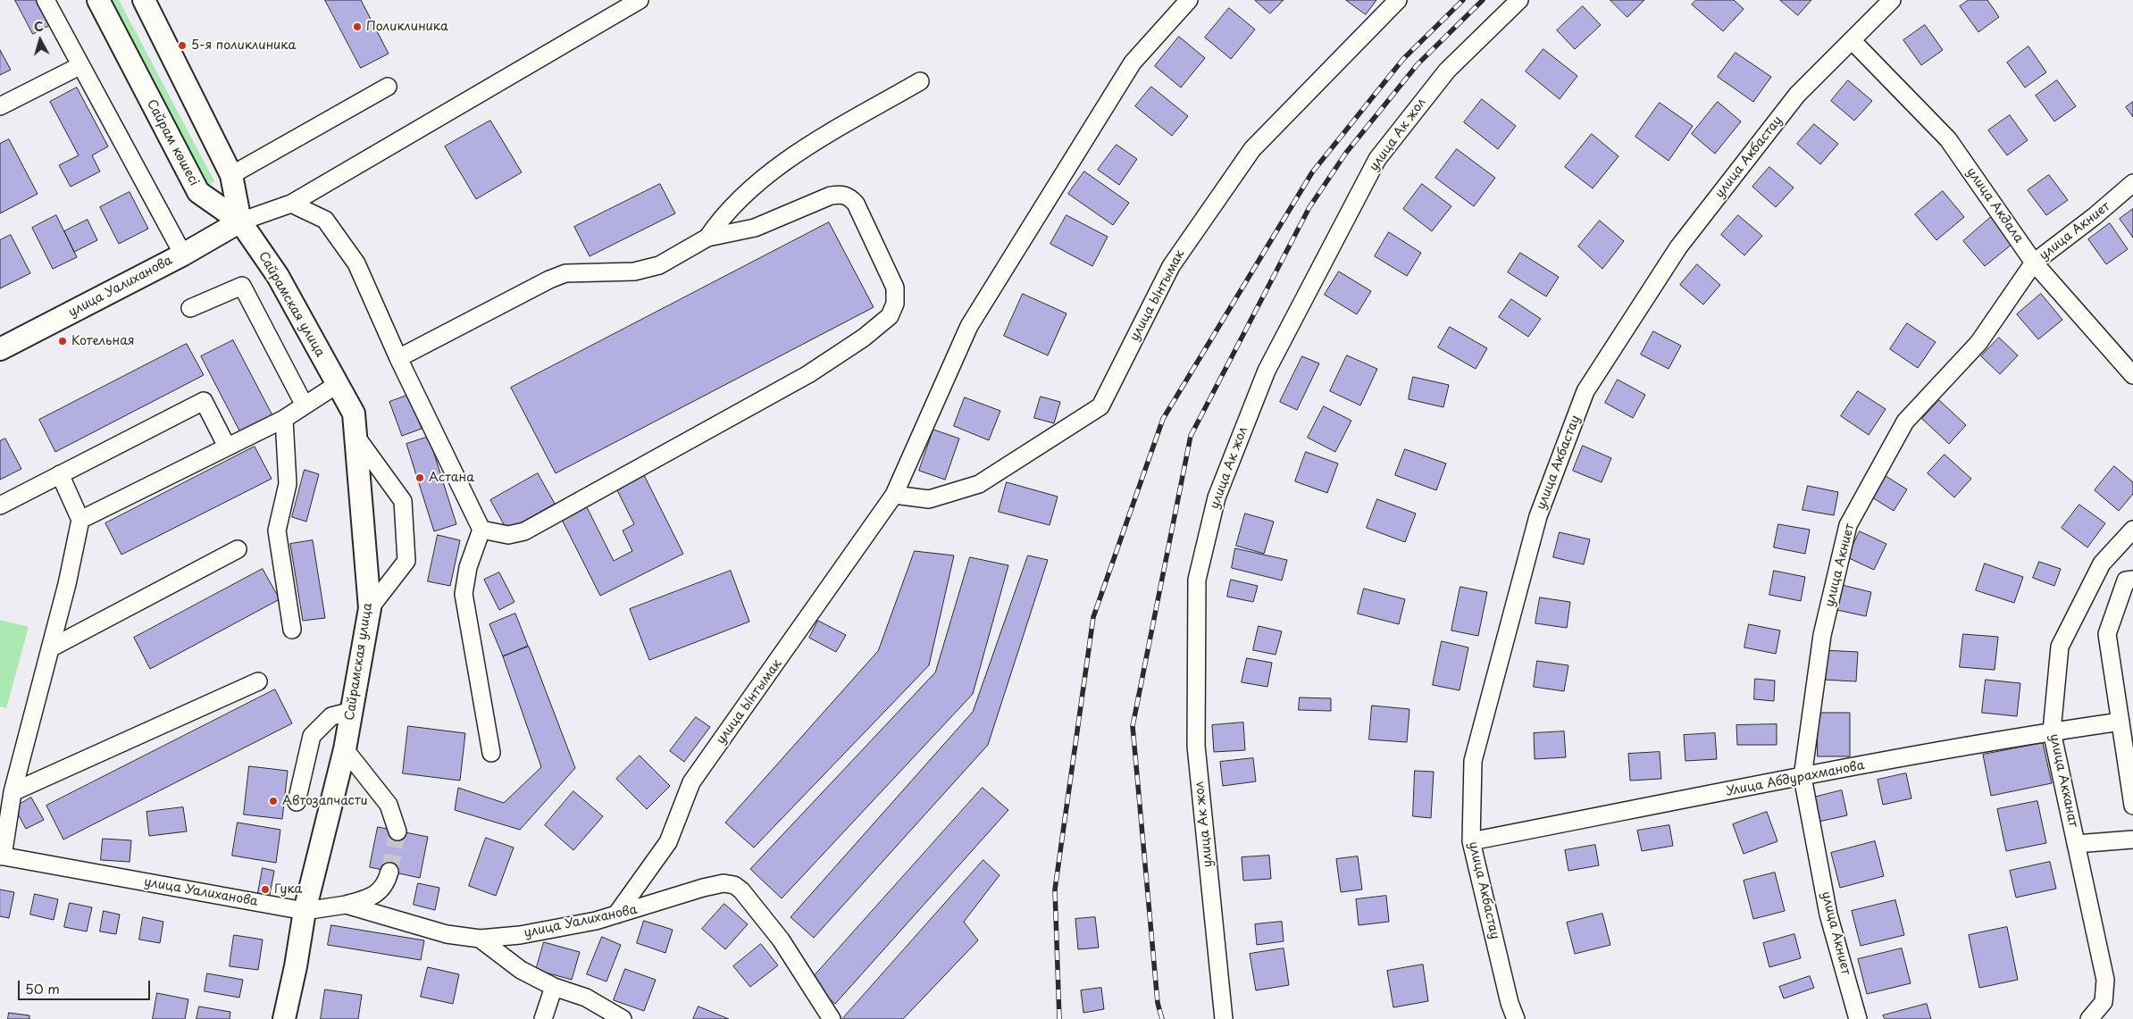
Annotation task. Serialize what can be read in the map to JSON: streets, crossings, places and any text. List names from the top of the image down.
{
  "streets": {
    "main road": ["Сайрам көшесі", "улица Уалиханова", "Сайрамская улица"],
    "street": [
      "улица Ак жол",
      "улица Акбастау",
      "улица Акдала",
      "улица Акниет",
      "улица Ынтымак",
      "Улица Абдурахманова",
      "улица Акканат"
    ]
  },
  "crossings": [
    ["Сайрам көшесі", "улица Уалиханова"],
    ["Сайрам көшесі", "Сайрамская улица"],
    ["улица Акбастау", "улица Акдала"],
    ["улица Акбастау", "Улица Абдурахманова"],
    ["улица Акдала", "улица Акниет"],
    ["улица Акниет", "Улица Абдурахманова"],
    ["улица Уалиханова", "улица Ынтымак"],
    ["улица Уалиханова", "Сайрамская улица"],
    ["Улица Абдурахманова", "улица Акканат"]
  ],
  "places": [
    "Поликлиника",
    "5-я поликлиника",
    "Котельная",
    "Астана",
    "Автозапчасти",
    "Гука"
  ],
  "scale_bar": "50 m",
  "north": "top"
}
